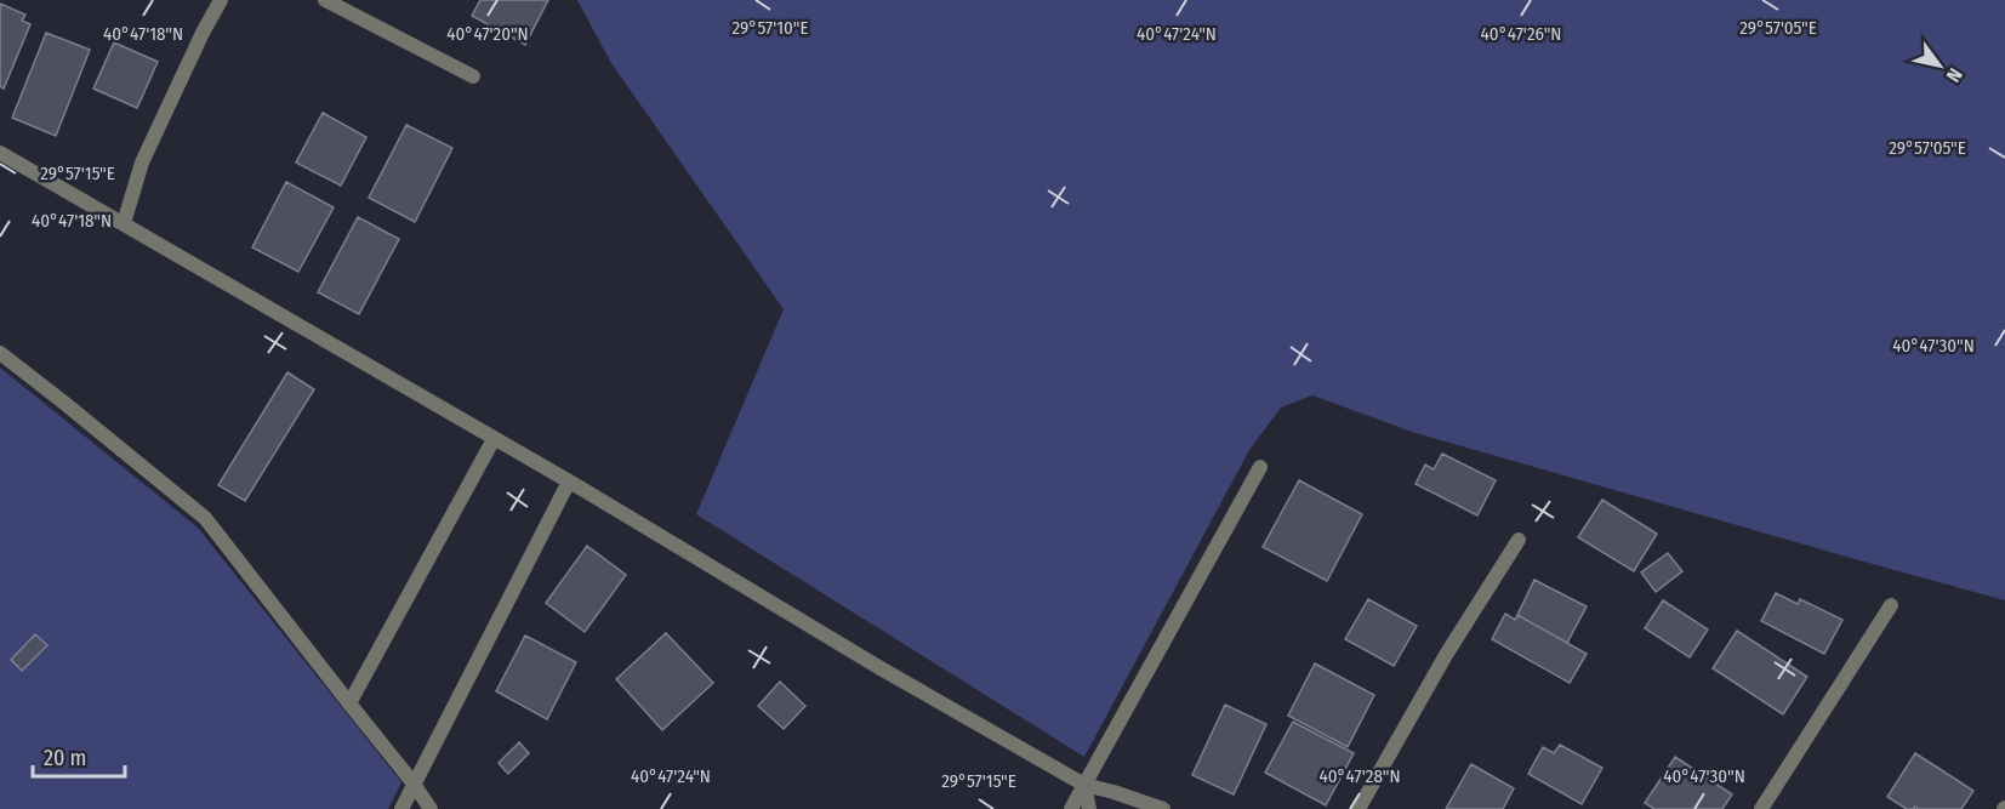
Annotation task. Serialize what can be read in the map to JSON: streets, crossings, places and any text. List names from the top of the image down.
{
  "scale_bar": "20 m",
  "north": "bottom right",
  "coordinates": [
    "29°57'10\"E",
    "29°57'05\"E",
    "40°47'18\"N",
    "40°47'24\"N",
    "40°47'20\"N",
    "40°47'26\"N",
    "29°57'15\"E",
    "40°47'30\"N",
    "40°47'28\"N"
  ]
}
